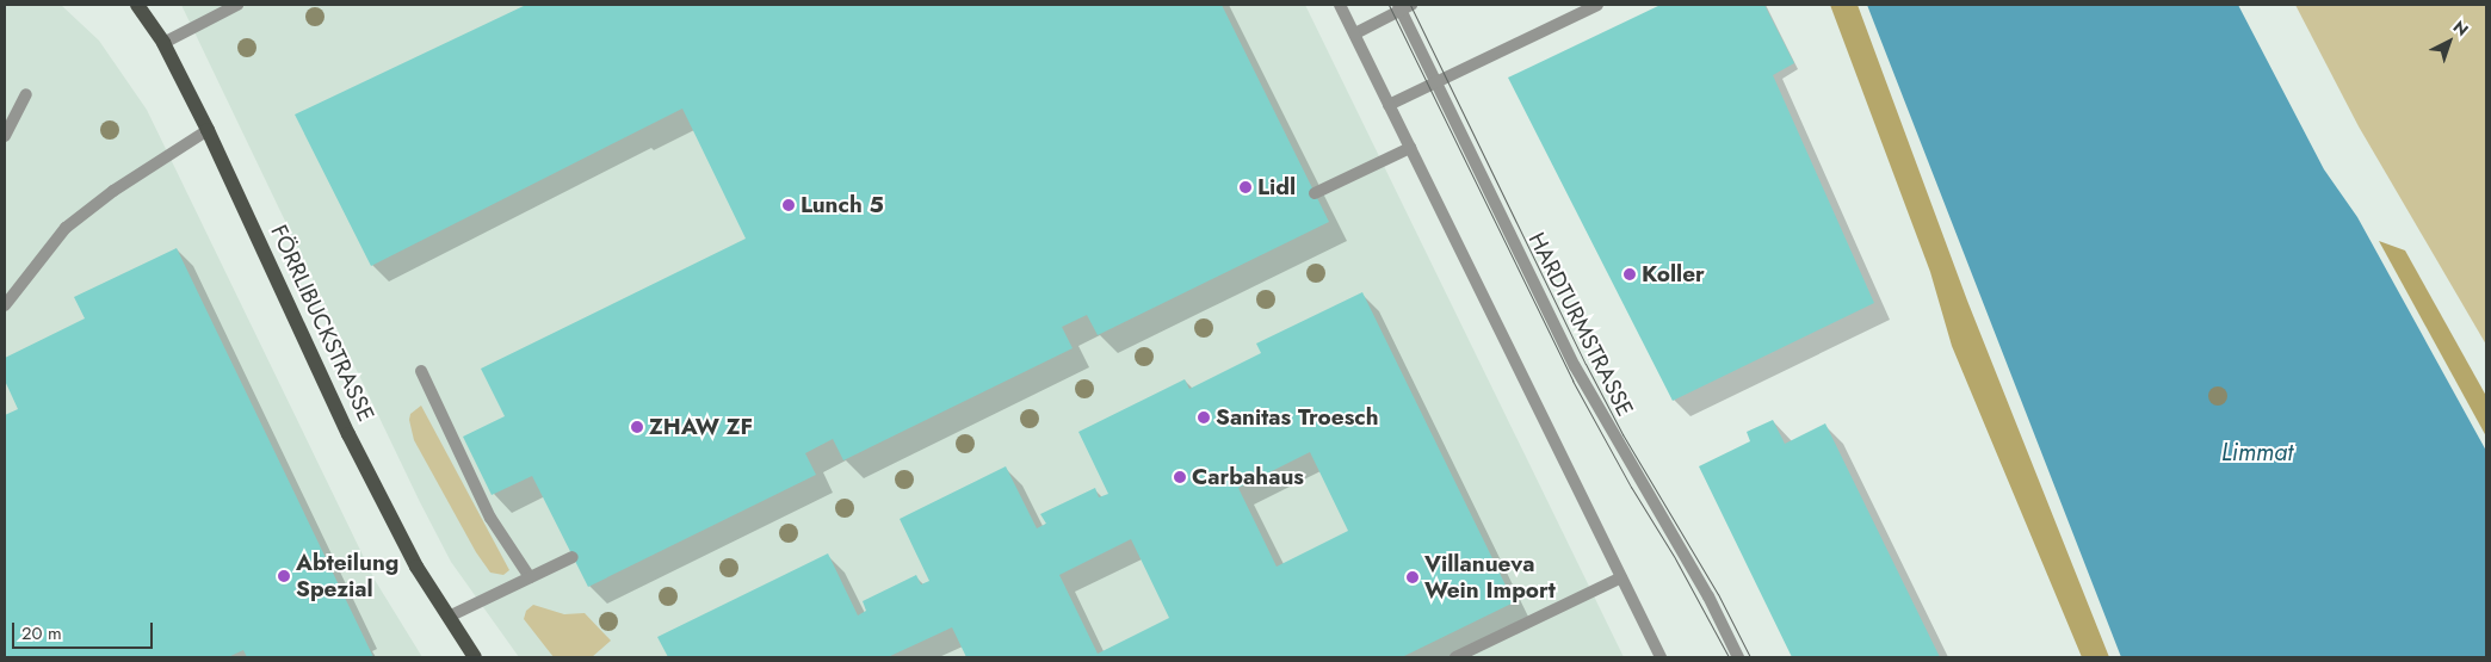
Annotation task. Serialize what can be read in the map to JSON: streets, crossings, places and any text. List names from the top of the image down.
{
  "streets": {
    "main road": ["FÖRRLIBUCKSTRASSE"],
    "street": ["HARDTURMSTRASSE"]
  },
  "water": ["Limmat"],
  "places": [
    "Lidl",
    "Lunch 5",
    "Koller",
    "Sanitas Troesch",
    "ZHAW ZF",
    "Carbahaus",
    "Abteilung Spezial",
    "Villanueva Wein Import"
  ],
  "scale_bar": "20 m",
  "north": "top right"
}
